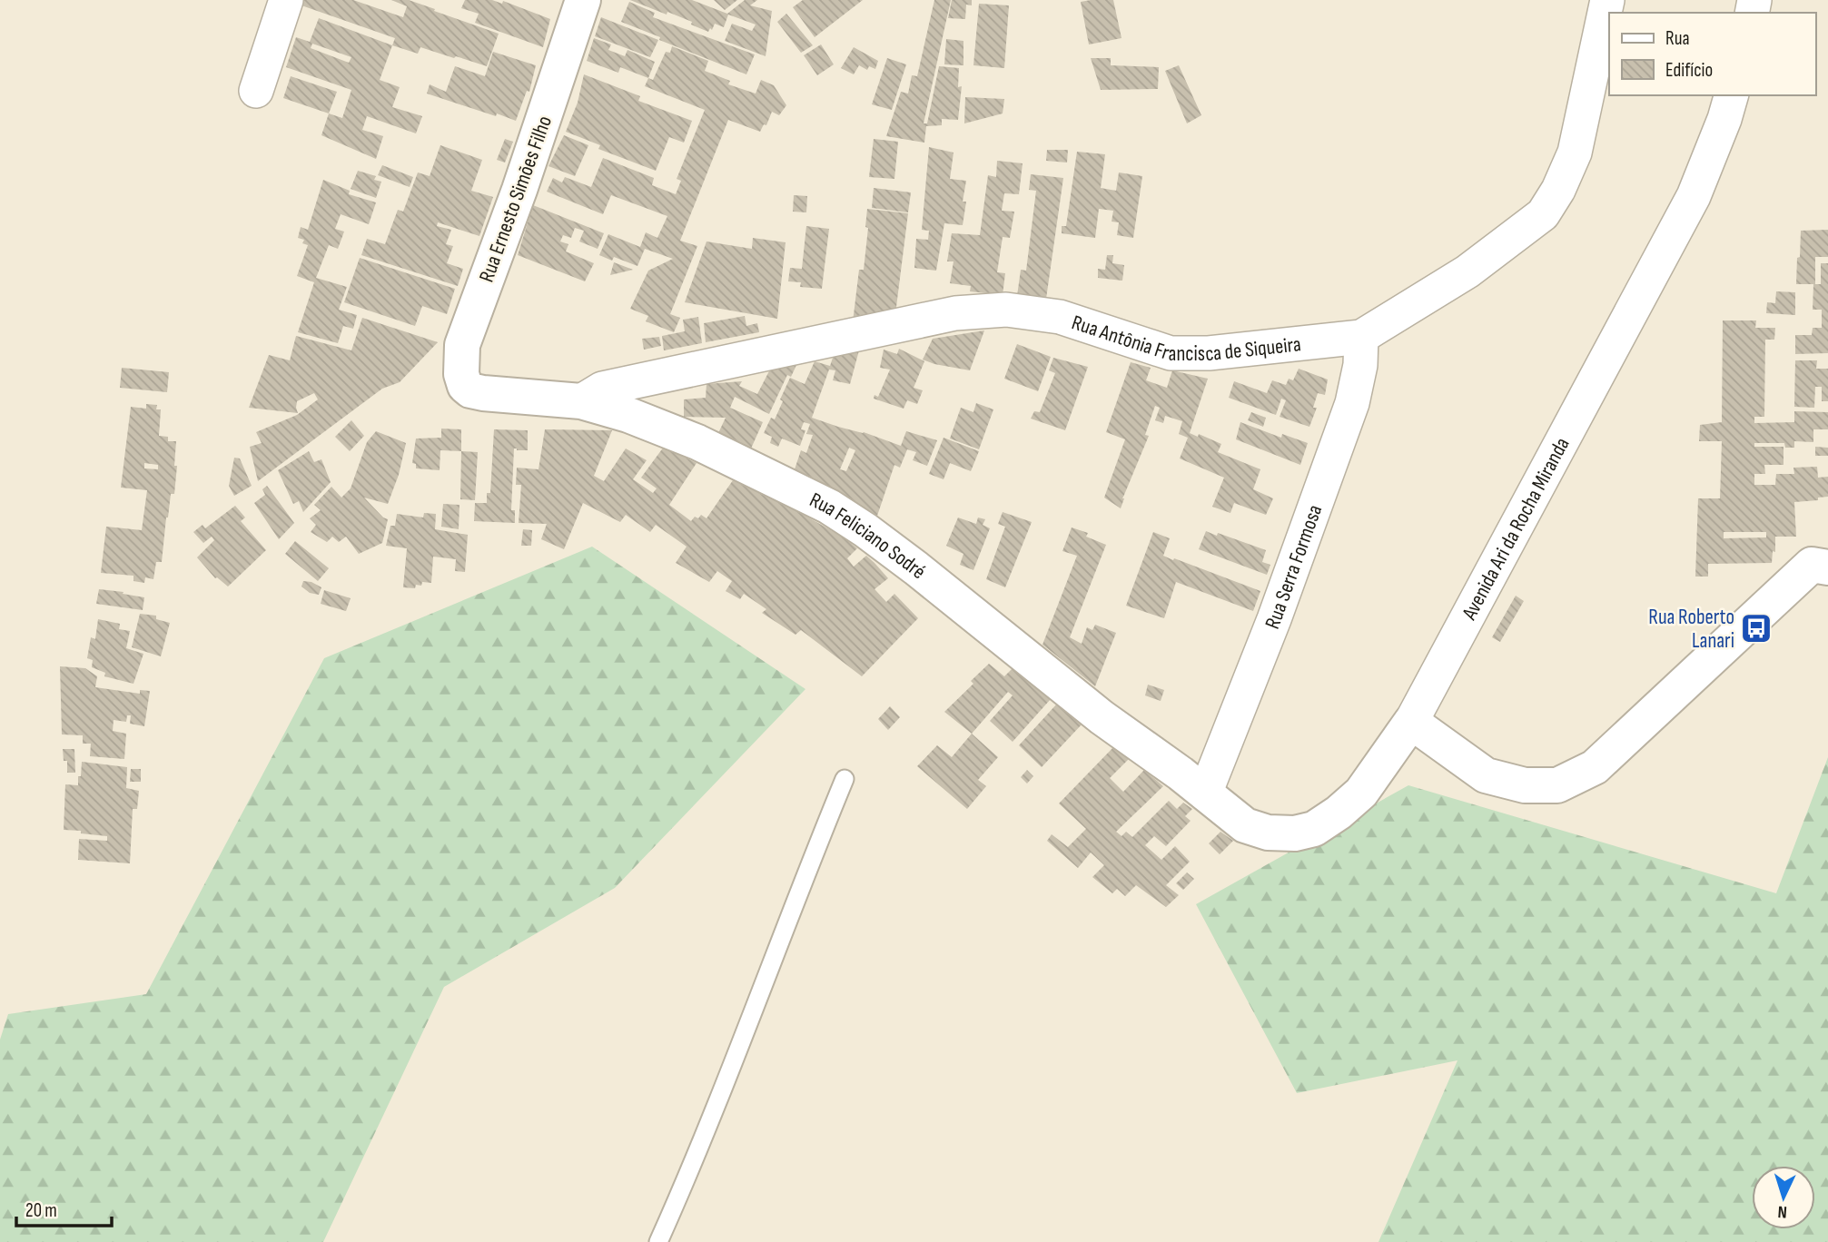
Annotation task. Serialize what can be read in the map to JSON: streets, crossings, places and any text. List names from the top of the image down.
{
  "streets": {
    "street": [
      "Rua Ernesto Simões Filho",
      "Rua Antônia Francisca de Siqueira",
      "Avenida Ari da Rocha Miranda",
      "Rua Feliciano Sodré",
      "Rua Serra Formosa"
    ]
  },
  "crossings": [
    ["Rua Ernesto Simões Filho", "Rua Feliciano Sodré"],
    ["Rua Antônia Francisca de Siqueira", "Rua Feliciano Sodré"],
    ["Rua Antônia Francisca de Siqueira", "Rua Serra Formosa"],
    ["Avenida Ari da Rocha Miranda", "Rua Feliciano Sodré"],
    ["Avenida Ari da Rocha Miranda", "Rua Serra Formosa"],
    ["Rua Feliciano Sodré", "Rua Serra Formosa"]
  ],
  "places": {
    "bus stop": ["Rua Roberto Lanari"]
  },
  "legend": ["Rua", "Edifício"],
  "scale_bar": "20 m",
  "north": "bottom"
}
